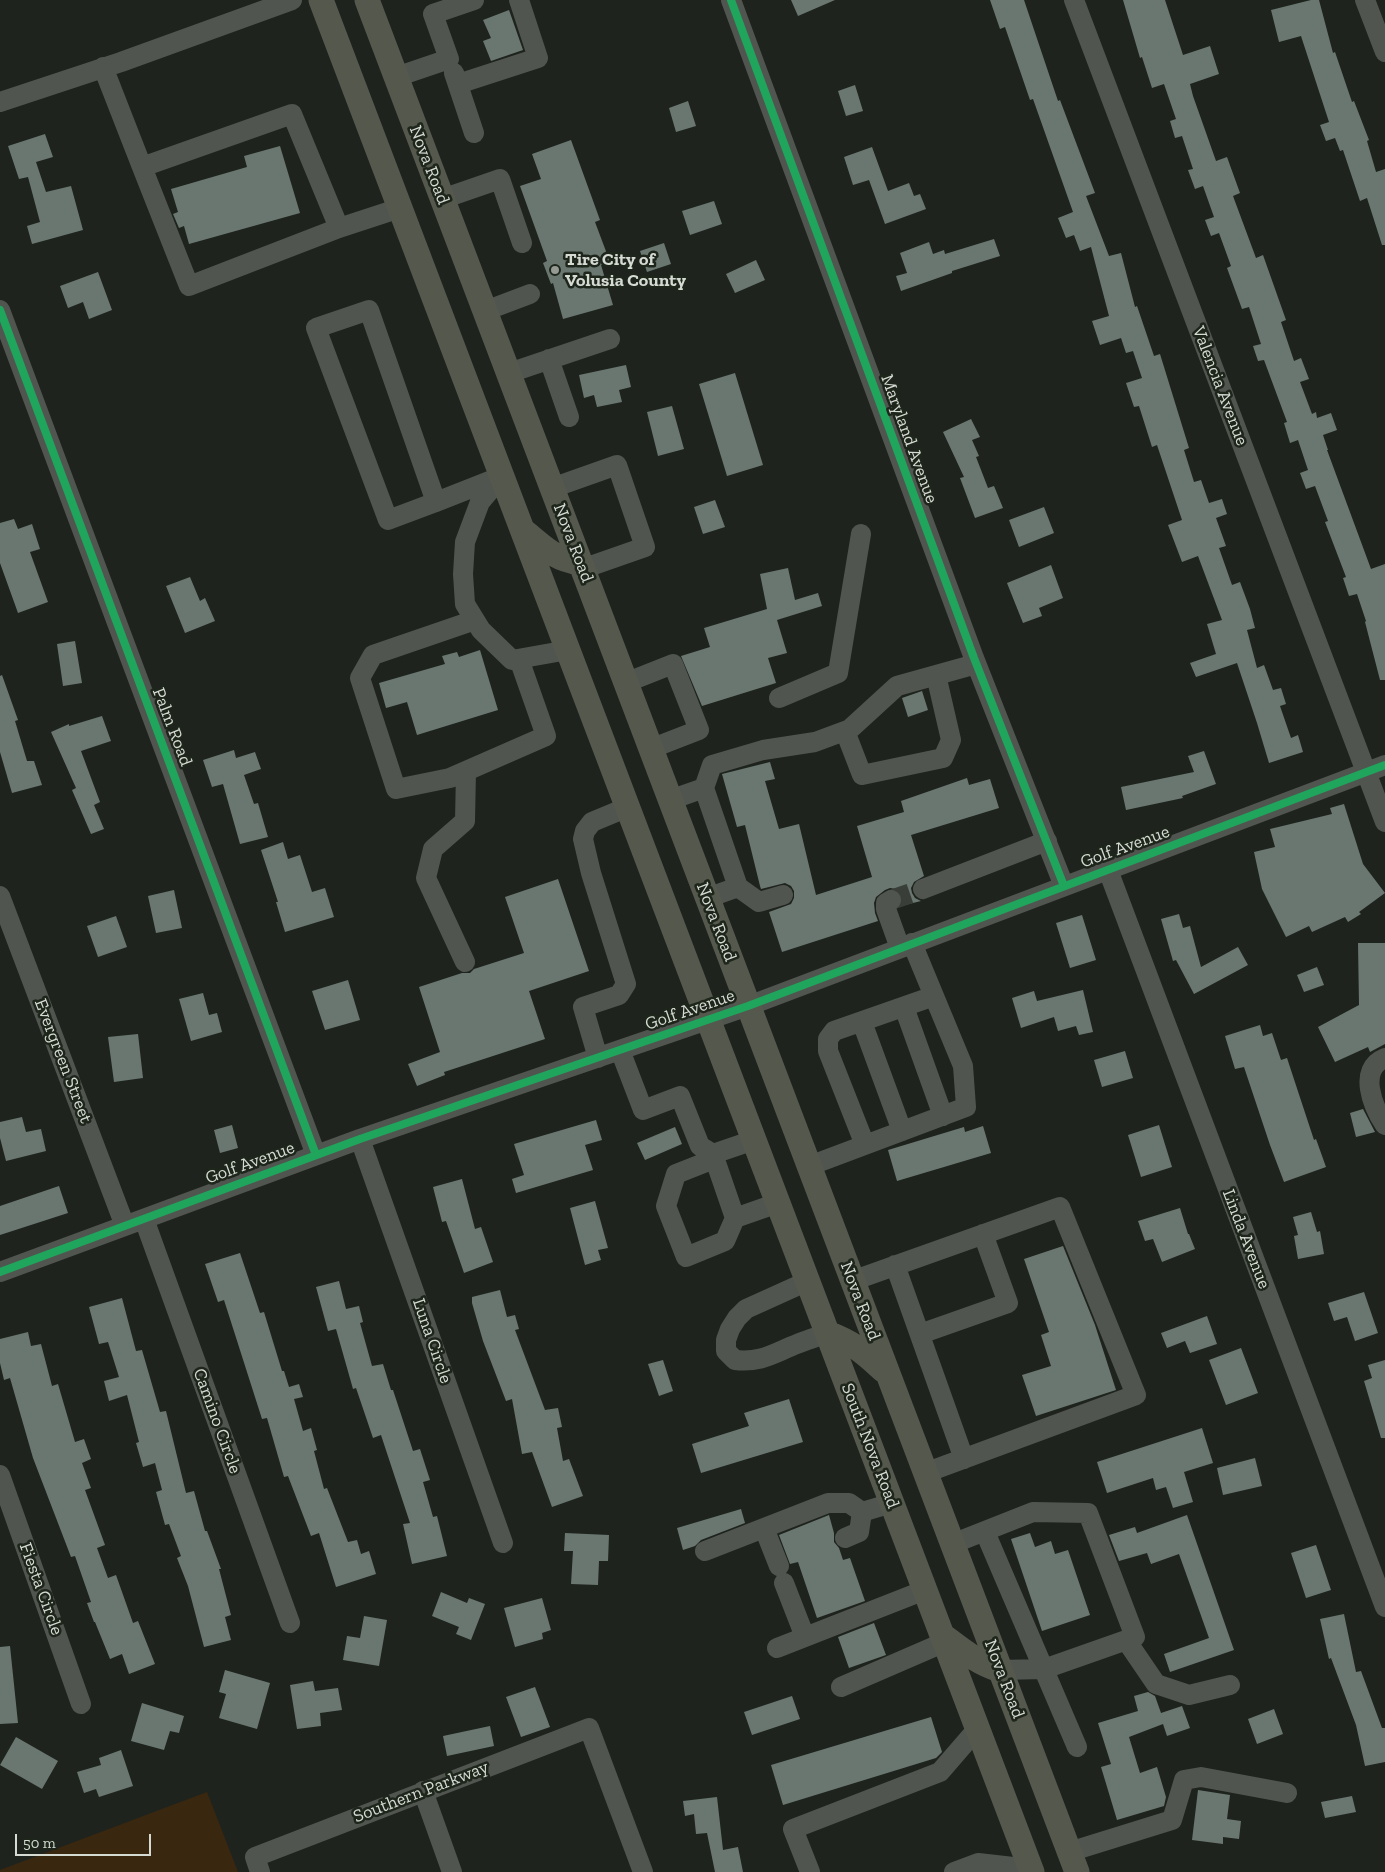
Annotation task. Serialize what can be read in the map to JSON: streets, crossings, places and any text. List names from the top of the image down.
{
  "streets": {
    "main road": ["Nova Road", "South Nova Road"],
    "street": [
      "Valencia Avenue",
      "Maryland Avenue",
      "Palm Road",
      "Golf Avenue",
      "Evergreen Street",
      "Linda Avenue",
      "Luna Circle",
      "Camino Circle",
      "Fiesta Circle",
      "Southern Parkway"
    ]
  },
  "crossings": [
    ["Nova Road", "Golf Avenue"],
    ["Valencia Avenue", "Golf Avenue"],
    ["Maryland Avenue", "Golf Avenue"],
    ["Palm Road", "Golf Avenue"],
    ["Golf Avenue", "Evergreen Street"],
    ["Golf Avenue", "Linda Avenue"],
    ["Golf Avenue", "Luna Circle"],
    ["Golf Avenue", "Camino Circle"],
    ["Golf Avenue", "South Nova Road"]
  ],
  "places": ["Tire City of Volusia County"],
  "scale_bar": "50 m"
}
